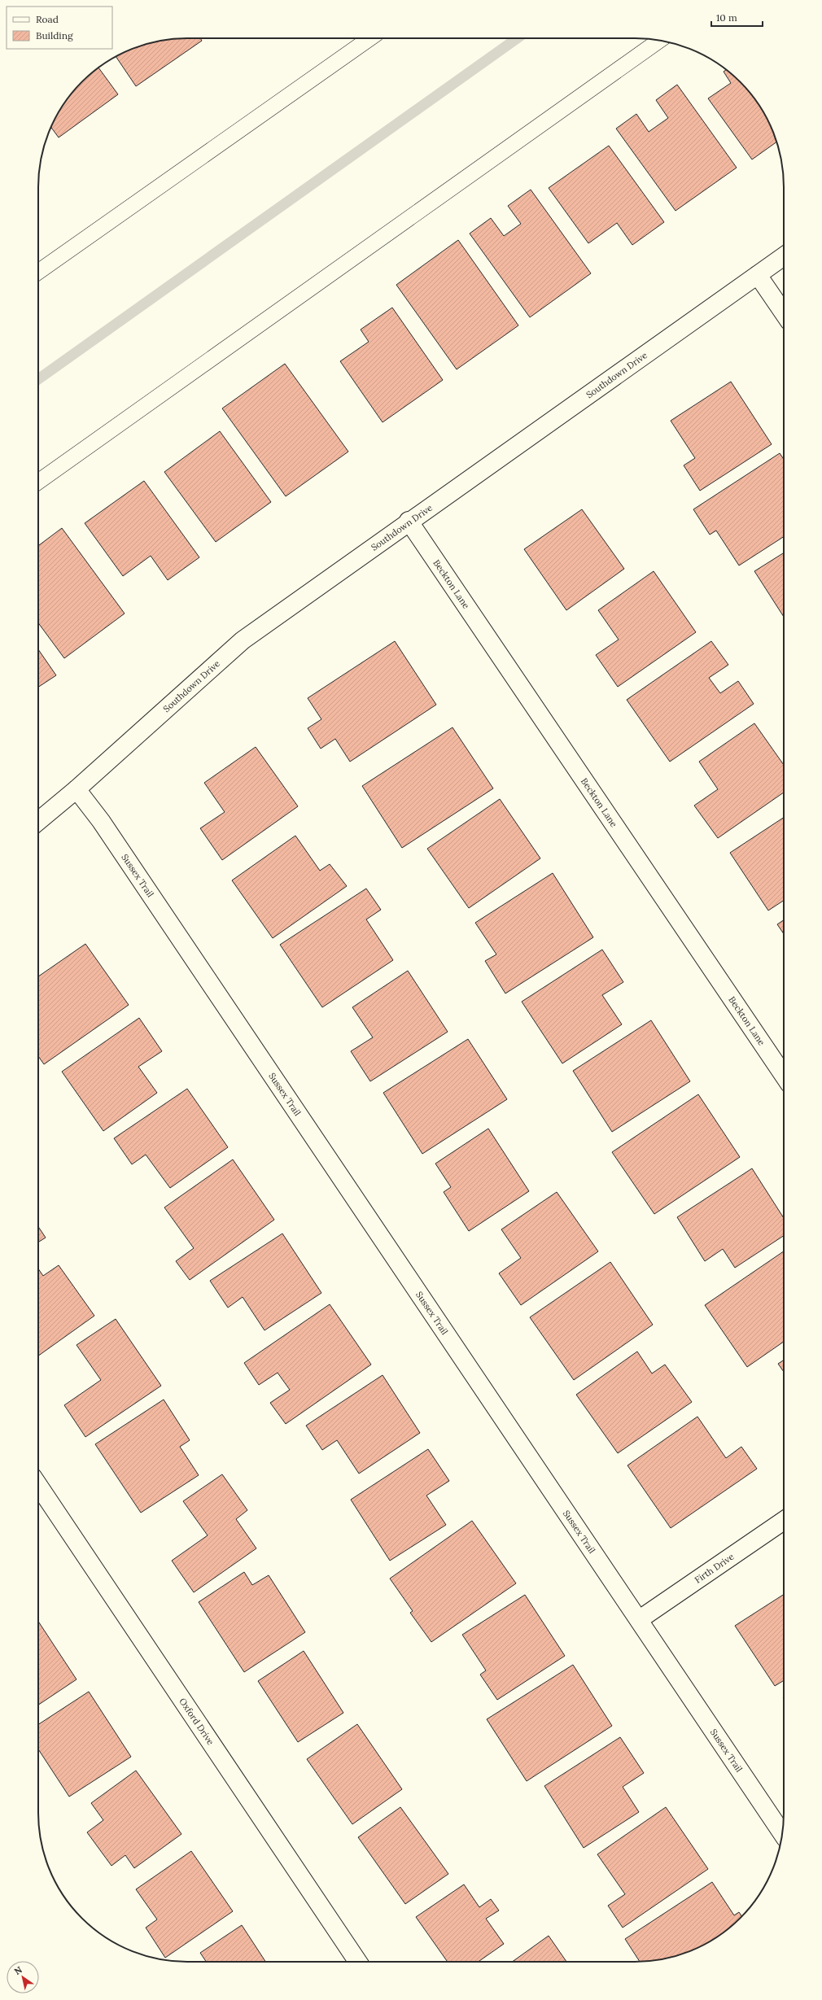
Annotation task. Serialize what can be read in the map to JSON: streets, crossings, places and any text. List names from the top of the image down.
{
  "streets": {
    "street": [
      "Southdown Drive",
      "Beckton Lane",
      "Sussex Trail",
      "Firth Drive",
      "Oxford Drive"
    ]
  },
  "crossings": [
    ["Southdown Drive", "Beckton Lane"],
    ["Southdown Drive", "Sussex Trail"],
    ["Sussex Trail", "Firth Drive"]
  ],
  "legend": ["Road", "Building"],
  "scale_bar": "10 m",
  "north": "top left"
}
